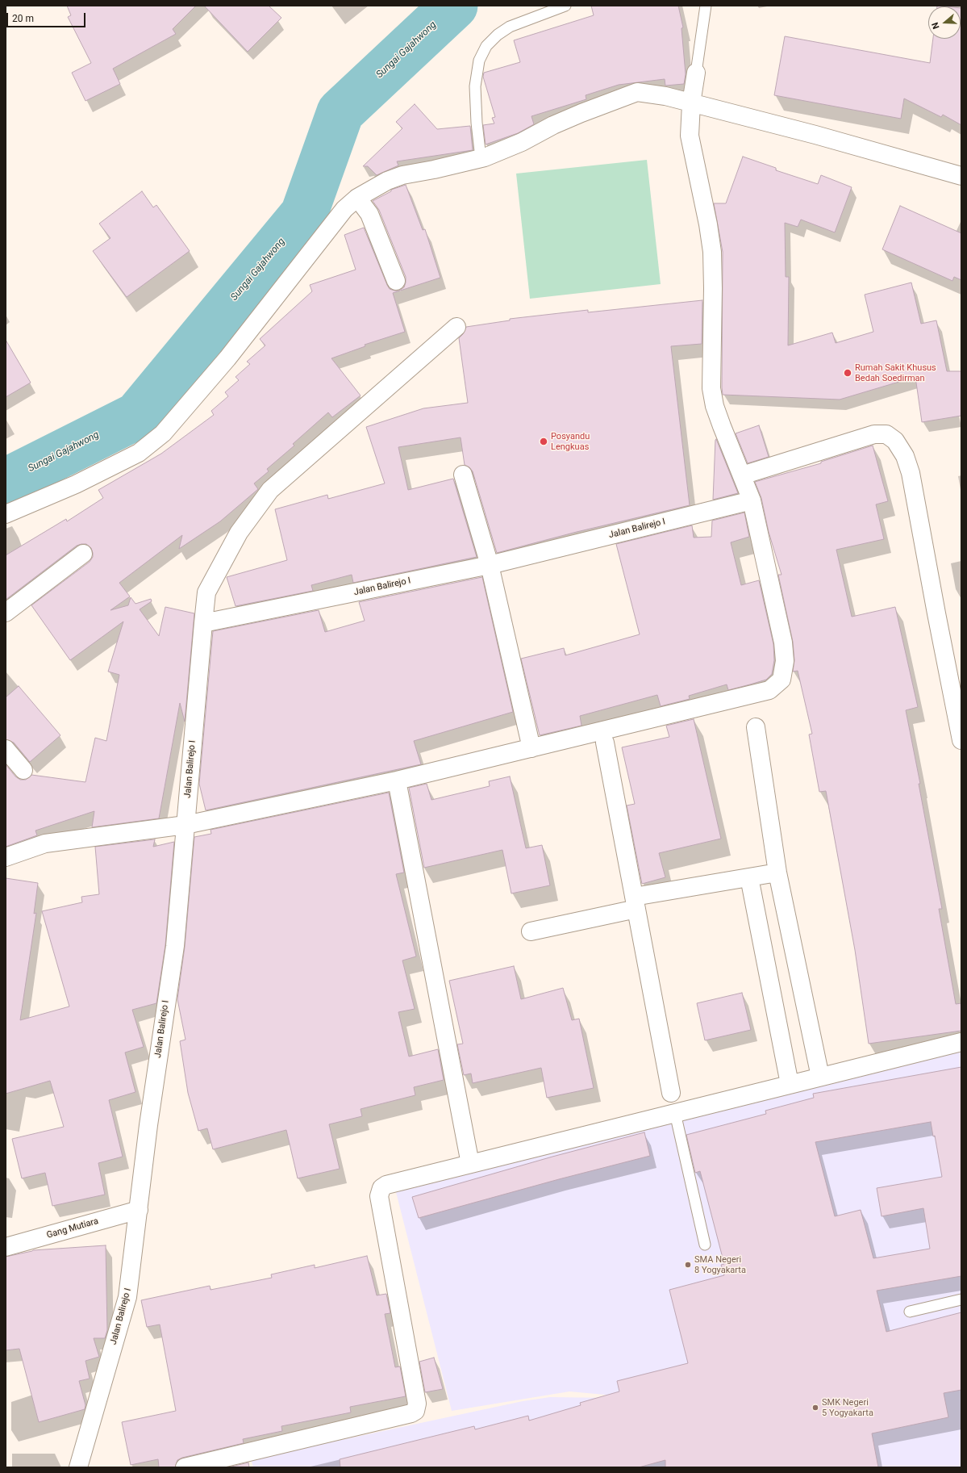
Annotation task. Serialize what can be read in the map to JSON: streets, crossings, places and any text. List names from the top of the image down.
{
  "streets": {
    "street": ["Jalan Balirejo I", "Gang Mutiara"]
  },
  "crossings": [
    ["Jalan Balirejo I", "Gang Mutiara"]
  ],
  "water": ["Sungai Gajahwong"],
  "places": [
    "Rumah Sakit Khusus Bedah Soedirman",
    "Posyandu Lengkuas",
    "SMA Negeri 8 Yogyakarta",
    "SMK Negeri 5 Yogyakarta"
  ],
  "scale_bar": "20 m",
  "north": "left"
}
